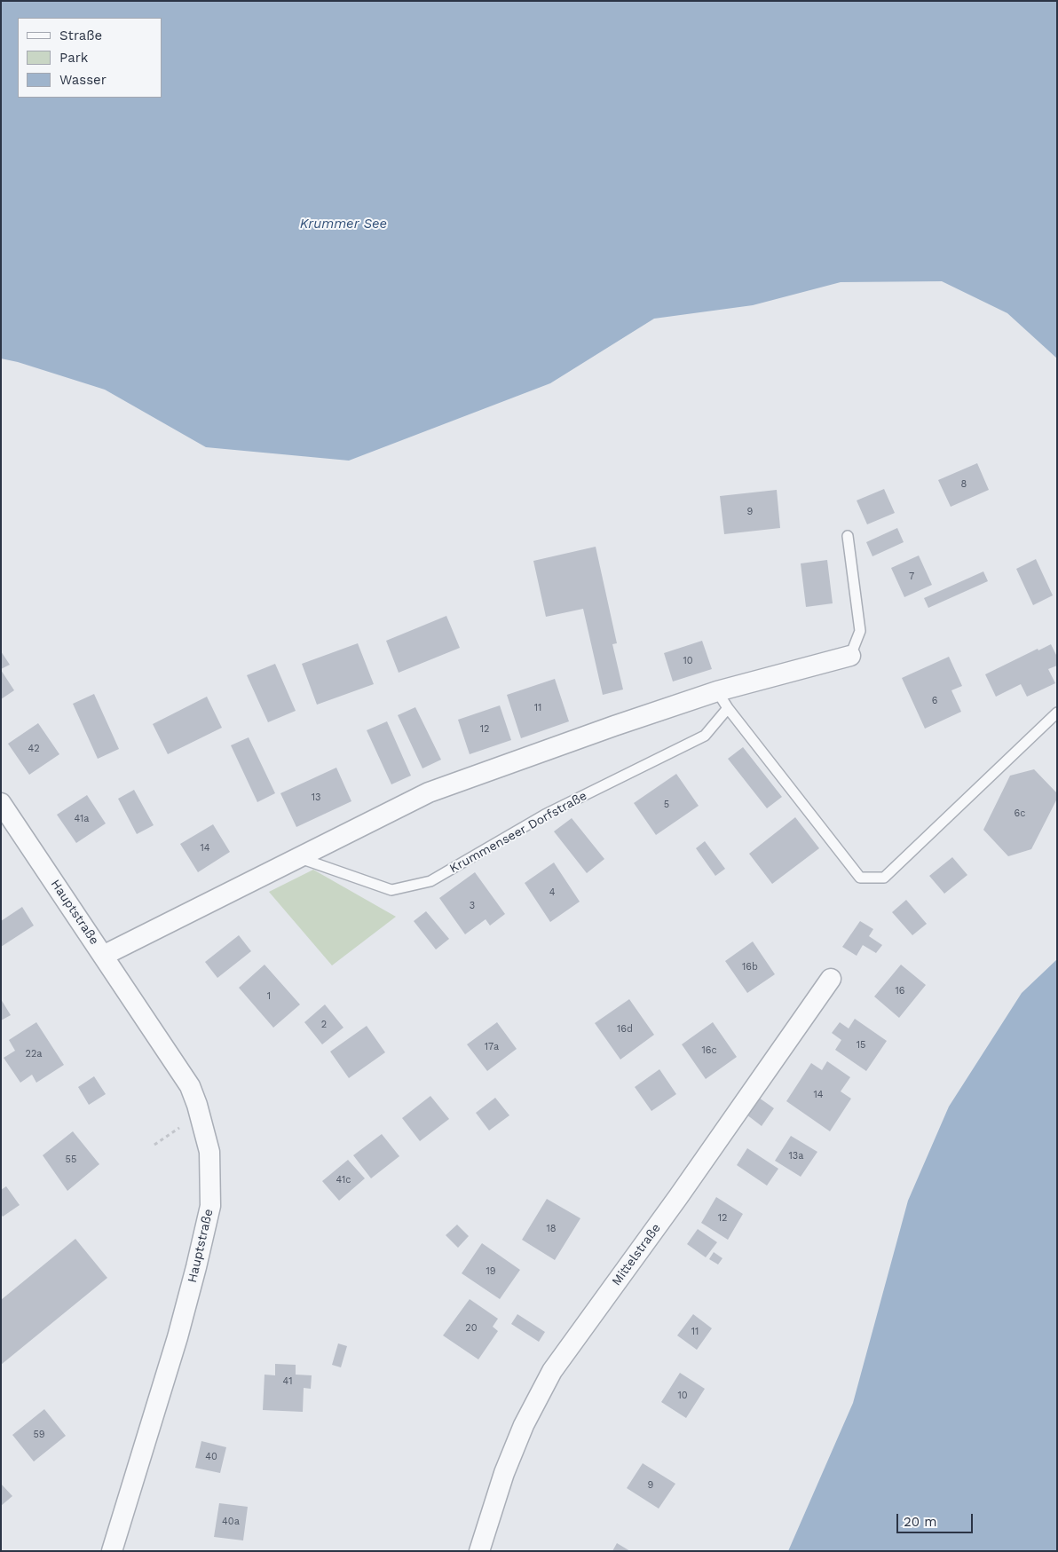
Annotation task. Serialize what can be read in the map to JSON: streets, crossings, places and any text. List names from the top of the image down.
{
  "streets": {
    "street": ["Hauptstraße", "Mittelstraße"],
    "lane": ["Krummenseer Dorfstraße"]
  },
  "water": ["Krummer See"],
  "house_numbers": [
    "8",
    "9",
    "7",
    "10",
    "6",
    "11",
    "12",
    "42",
    "13",
    "5",
    "6c",
    "41a",
    "14",
    "4",
    "3",
    "16b",
    "16",
    "1",
    "2",
    "16d",
    "15",
    "17a",
    "16c",
    "22a",
    "14",
    "13a",
    "55",
    "41c",
    "12",
    "18",
    "19",
    "20",
    "11",
    "41",
    "10",
    "59",
    "40",
    "9",
    "40a"
  ],
  "legend": ["Straße", "Park", "Wasser"],
  "scale_bar": "20 m"
}
